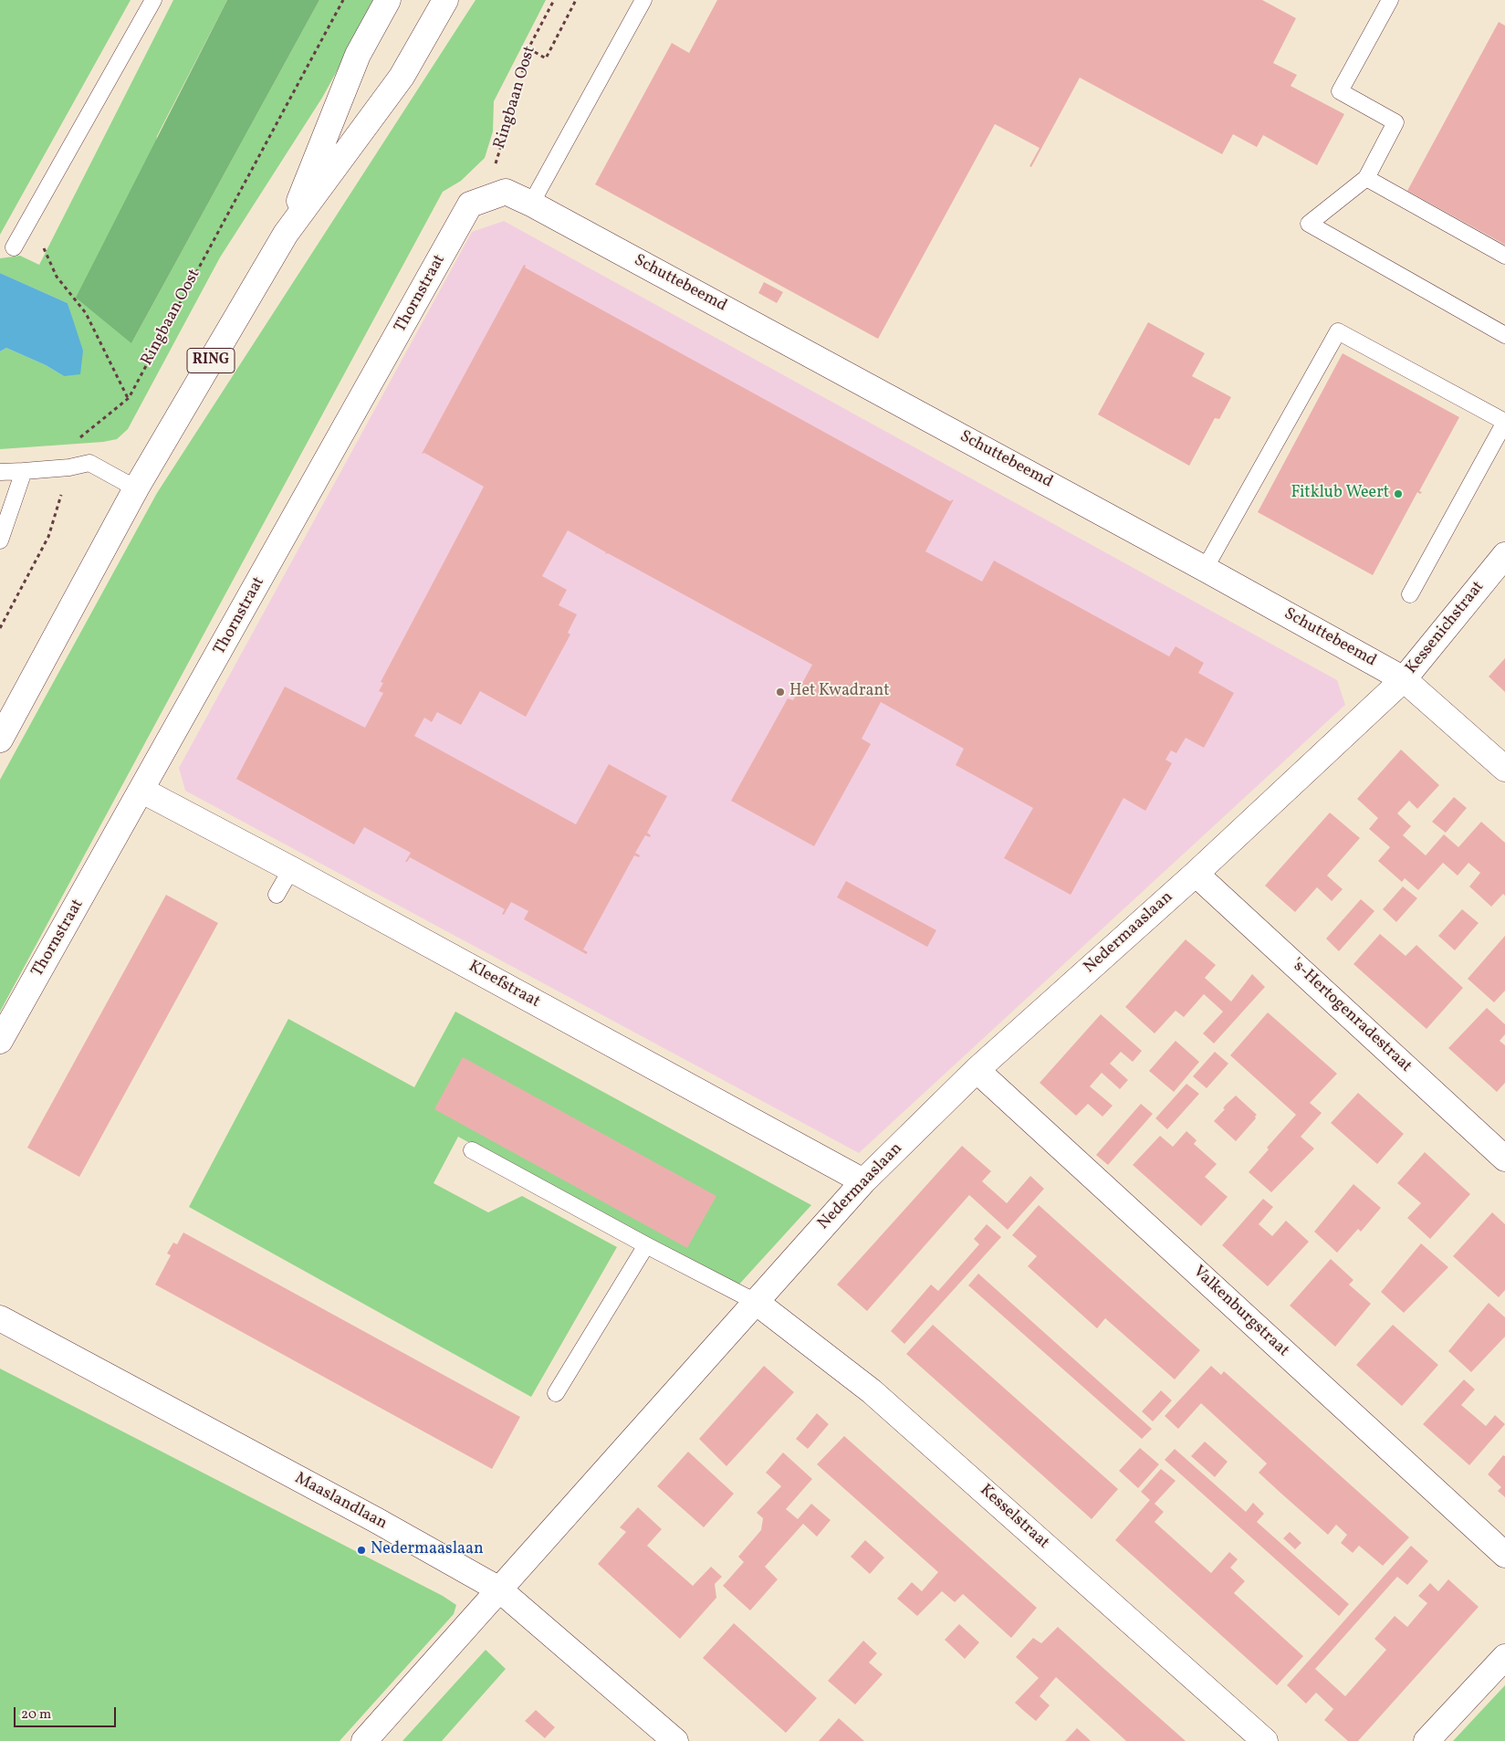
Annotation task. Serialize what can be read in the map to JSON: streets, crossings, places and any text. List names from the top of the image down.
{
  "streets": {
    "street": [
      "Schuttebeemd",
      "Thornstraat",
      "RING",
      "Kessenichstraat",
      "Nedermaaslaan",
      "Kleefstraat",
      "'s-Hertogenradestraat",
      "Valkenburgstraat",
      "Maaslandlaan",
      "Kesselstraat"
    ],
    "path": ["Ringbaan Oost"]
  },
  "crossings": [
    ["Ringbaan Oost", "Schuttebeemd"],
    ["Ringbaan Oost", "Thornstraat"],
    ["Schuttebeemd", "Thornstraat"],
    ["Schuttebeemd", "Kessenichstraat"],
    ["Schuttebeemd", "Nedermaaslaan"],
    ["Thornstraat", "Kleefstraat"],
    ["Kessenichstraat", "Nedermaaslaan"],
    ["Nedermaaslaan", "Kleefstraat"],
    ["Nedermaaslaan", "'s-Hertogenradestraat"],
    ["Nedermaaslaan", "Valkenburgstraat"],
    ["Nedermaaslaan", "Maaslandlaan"],
    ["Nedermaaslaan", "Kesselstraat"]
  ],
  "places": ["Fitklub Weert", "Het Kwadrant", "Nedermaaslaan"],
  "scale_bar": "20 m"
}
